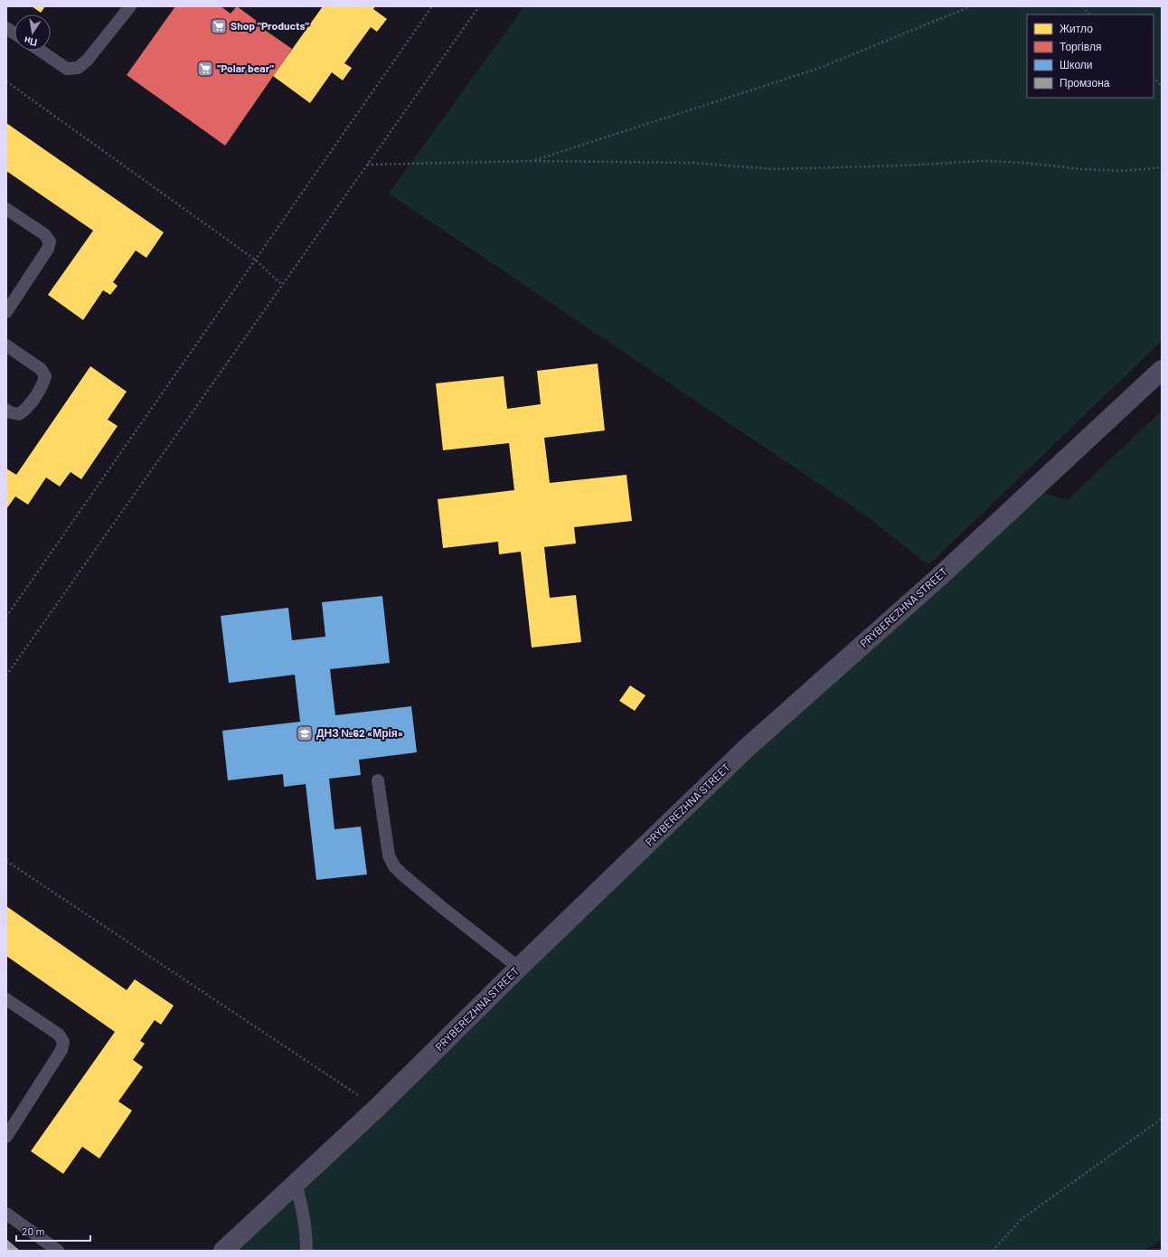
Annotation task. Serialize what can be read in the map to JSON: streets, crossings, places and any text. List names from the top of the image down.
{
  "streets": {
    "street": ["PRYBEREZHNA STREET"]
  },
  "places": {
    "supermarket": ["Shop \"Products\"", "\"Polar bear\""],
    "school or university": ["ДНЗ №62 «Мрія»"]
  },
  "legend": [
    "Житло",
    "Торгівля",
    "Школи",
    "Промзона"
  ],
  "scale_bar": "20 m",
  "north": "bottom"
}
